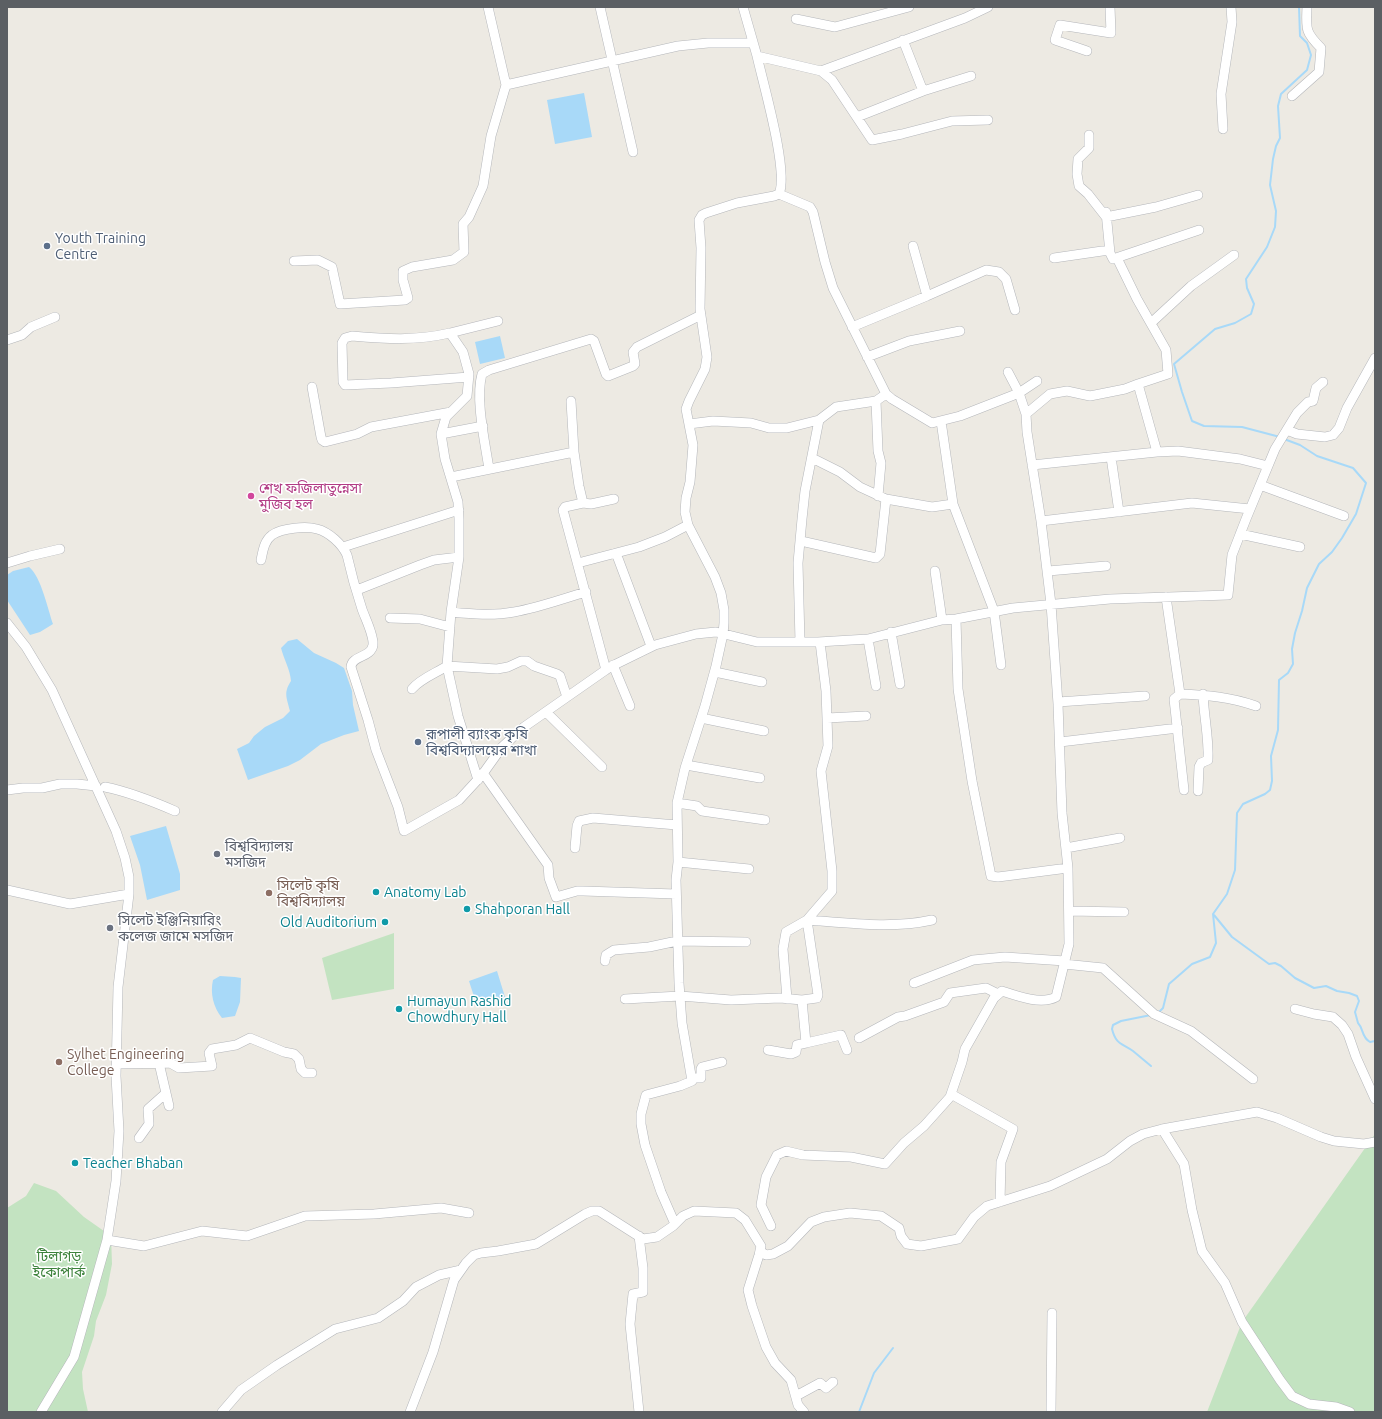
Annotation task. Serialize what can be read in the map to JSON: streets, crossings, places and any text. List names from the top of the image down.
{
  "parks": ["টিলাগড় ইকোপার্ক"],
  "places": [
    "Youth Training Centre",
    "শেখ ফজিলাতুন্নেসা মুজিব হল",
    "রূপালী ব্যাংক কৃষি বিশ্ববিদ্যালয়ের শাখা",
    "বিশ্ববিদ্যালয় মসজিদ",
    "Anatomy Lab",
    "সিলেট কৃষি বিশ্ববিদ্যালয়",
    "Shahporan Hall",
    "Old Auditorium",
    "সিলেট ইঞ্জিনিয়ারিং কলেজ জামে মসজিদ",
    "Humayun Rashid Chowdhury Hall",
    "Sylhet Engineering College",
    "Teacher Bhaban"
  ]
}
